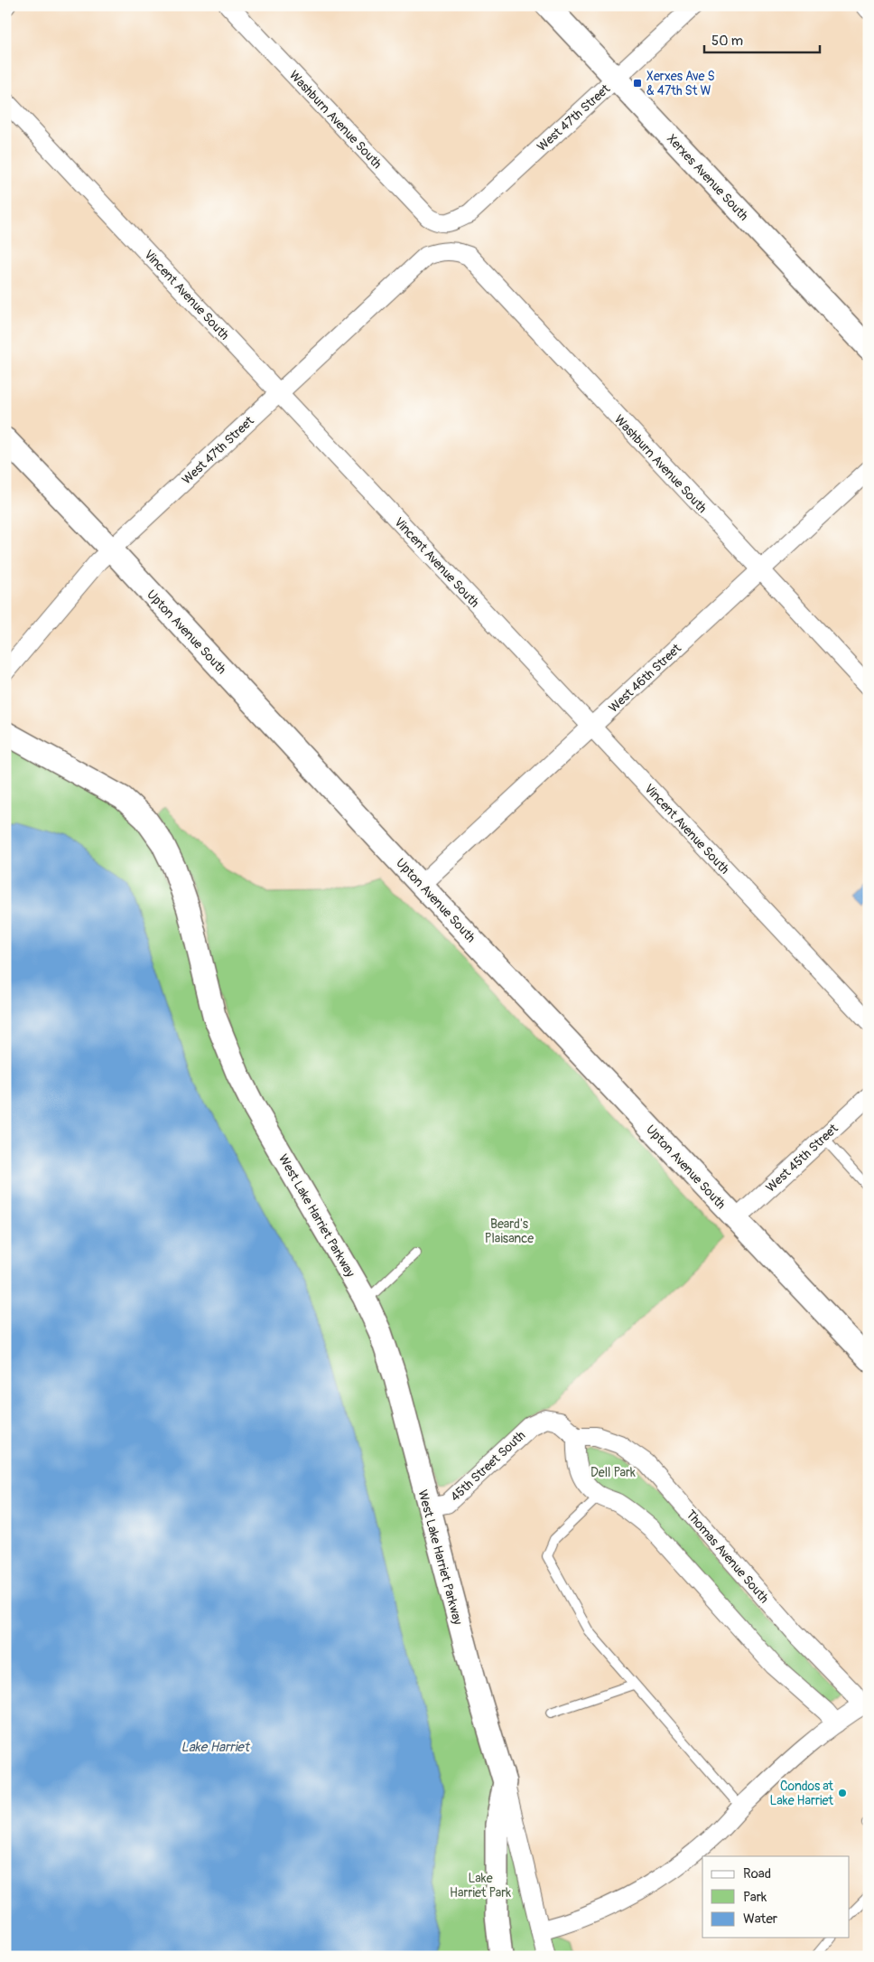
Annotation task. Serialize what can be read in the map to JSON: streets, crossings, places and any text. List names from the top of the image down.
{
  "streets": {
    "street": [
      "West 47th Street",
      "Washburn Avenue South",
      "Xerxes Avenue South",
      "Vincent Avenue South",
      "Upton Avenue South",
      "West 46th Street",
      "West 45th Street",
      "West Lake Harriet Parkway",
      "45th Street South",
      "Thomas Avenue South"
    ]
  },
  "crossings": [
    ["West 47th Street", "Washburn Avenue South"],
    ["West 47th Street", "Xerxes Avenue South"],
    ["West 47th Street", "Vincent Avenue South"],
    ["West 47th Street", "Upton Avenue South"],
    ["Washburn Avenue South", "West 46th Street"],
    ["Vincent Avenue South", "West 46th Street"],
    ["Upton Avenue South", "West 46th Street"],
    ["Upton Avenue South", "West 45th Street"],
    ["West Lake Harriet Parkway", "45th Street South"],
    ["45th Street South", "Thomas Avenue South"]
  ],
  "water": ["Lake Harriet"],
  "parks": ["Beard's Plaisance", "Dell Park", "Lake Harriet Park"],
  "places": {
    "transit": ["Xerxes Ave S & 47th St W"],
    "other": ["Condos at Lake Harriet"]
  },
  "legend": ["Road", "Park", "Water"],
  "scale_bar": "50 m"
}
